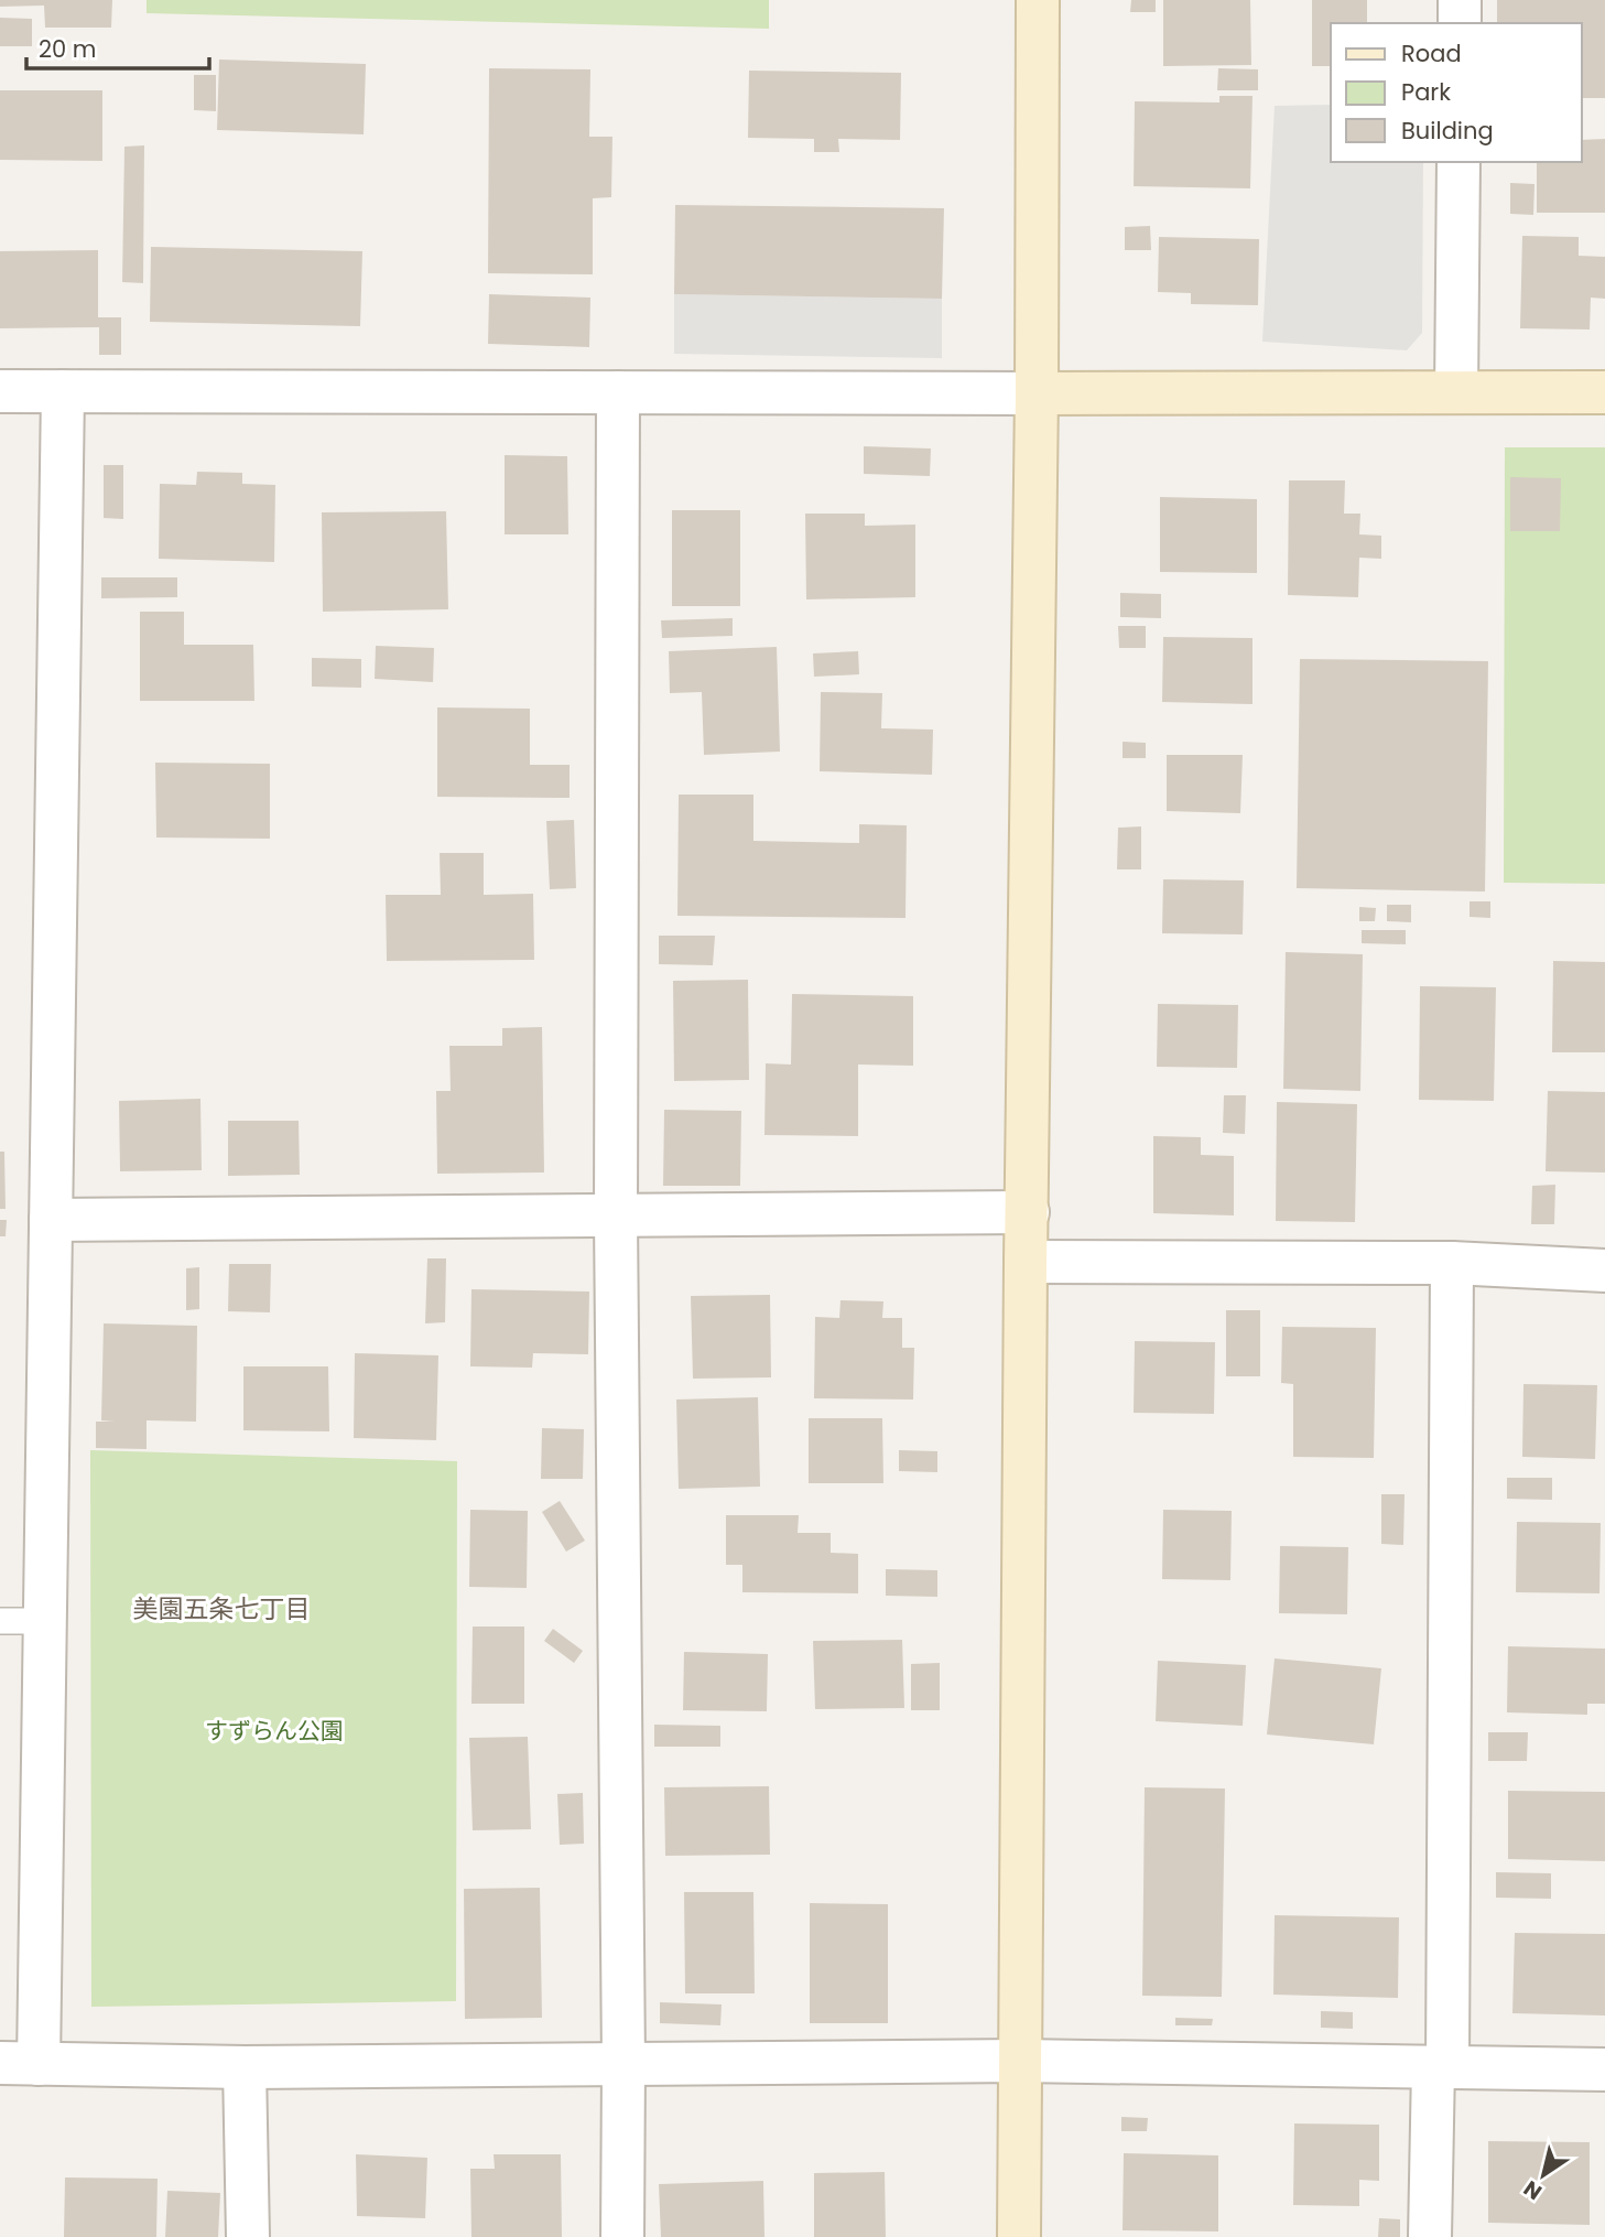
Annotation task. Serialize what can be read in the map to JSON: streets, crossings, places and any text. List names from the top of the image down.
{
  "districts": ["美園五条七丁目"],
  "parks": ["すずらん公園"],
  "legend": ["Road", "Park", "Building"],
  "scale_bar": "20 m",
  "north": "bottom left"
}
